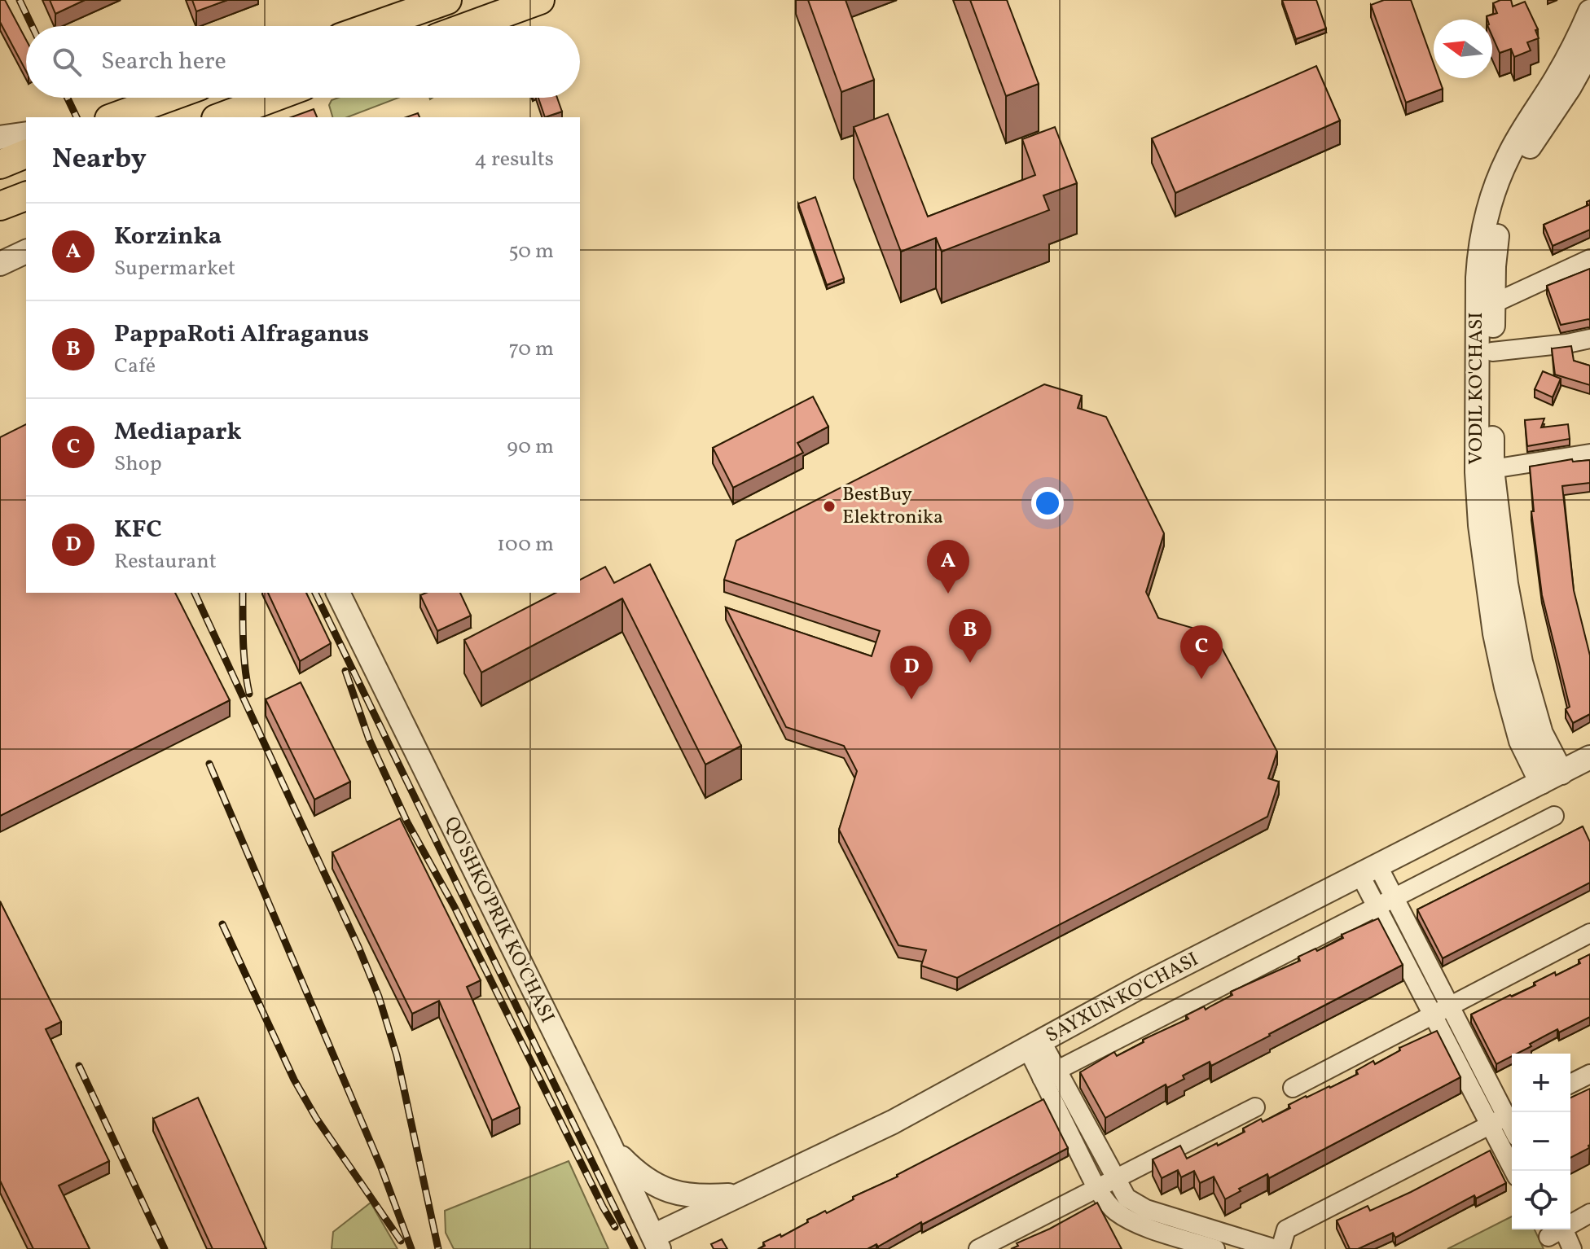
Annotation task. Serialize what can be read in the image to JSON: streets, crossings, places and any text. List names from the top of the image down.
{
  "streets": {
    "street": ["VODIL KO'CHASI", "QO'SHKO'PRIK KO'CHASI", "SAYXUN KO'CHASI"]
  },
  "crossings": [
    ["VODIL KO'CHASI", "SAYXUN KO'CHASI"],
    ["QO'SHKO'PRIK KO'CHASI", "SAYXUN KO'CHASI"]
  ],
  "places": ["BestBuy Elektronika"],
  "north": "left",
  "page": {
    "search": "Search here",
    "heading": ["Nearby", "4 results"],
    "list": [
      {
        "mark": "A",
        "name": "Korzinka",
        "note": "Supermarket",
        "value": "50 m"
      },
      {
        "mark": "B",
        "name": "PappaRoti Alfraganus",
        "note": "Café",
        "value": "70 m"
      },
      {
        "mark": "C",
        "name": "Mediapark",
        "note": "Shop",
        "value": "90 m"
      },
      {
        "mark": "D",
        "name": "KFC",
        "note": "Restaurant",
        "value": "100 m"
      }
    ],
    "pins": [
      "A",
      "B",
      "C",
      "D"
    ],
    "map_buttons": ["+", "−"]
  }
}
